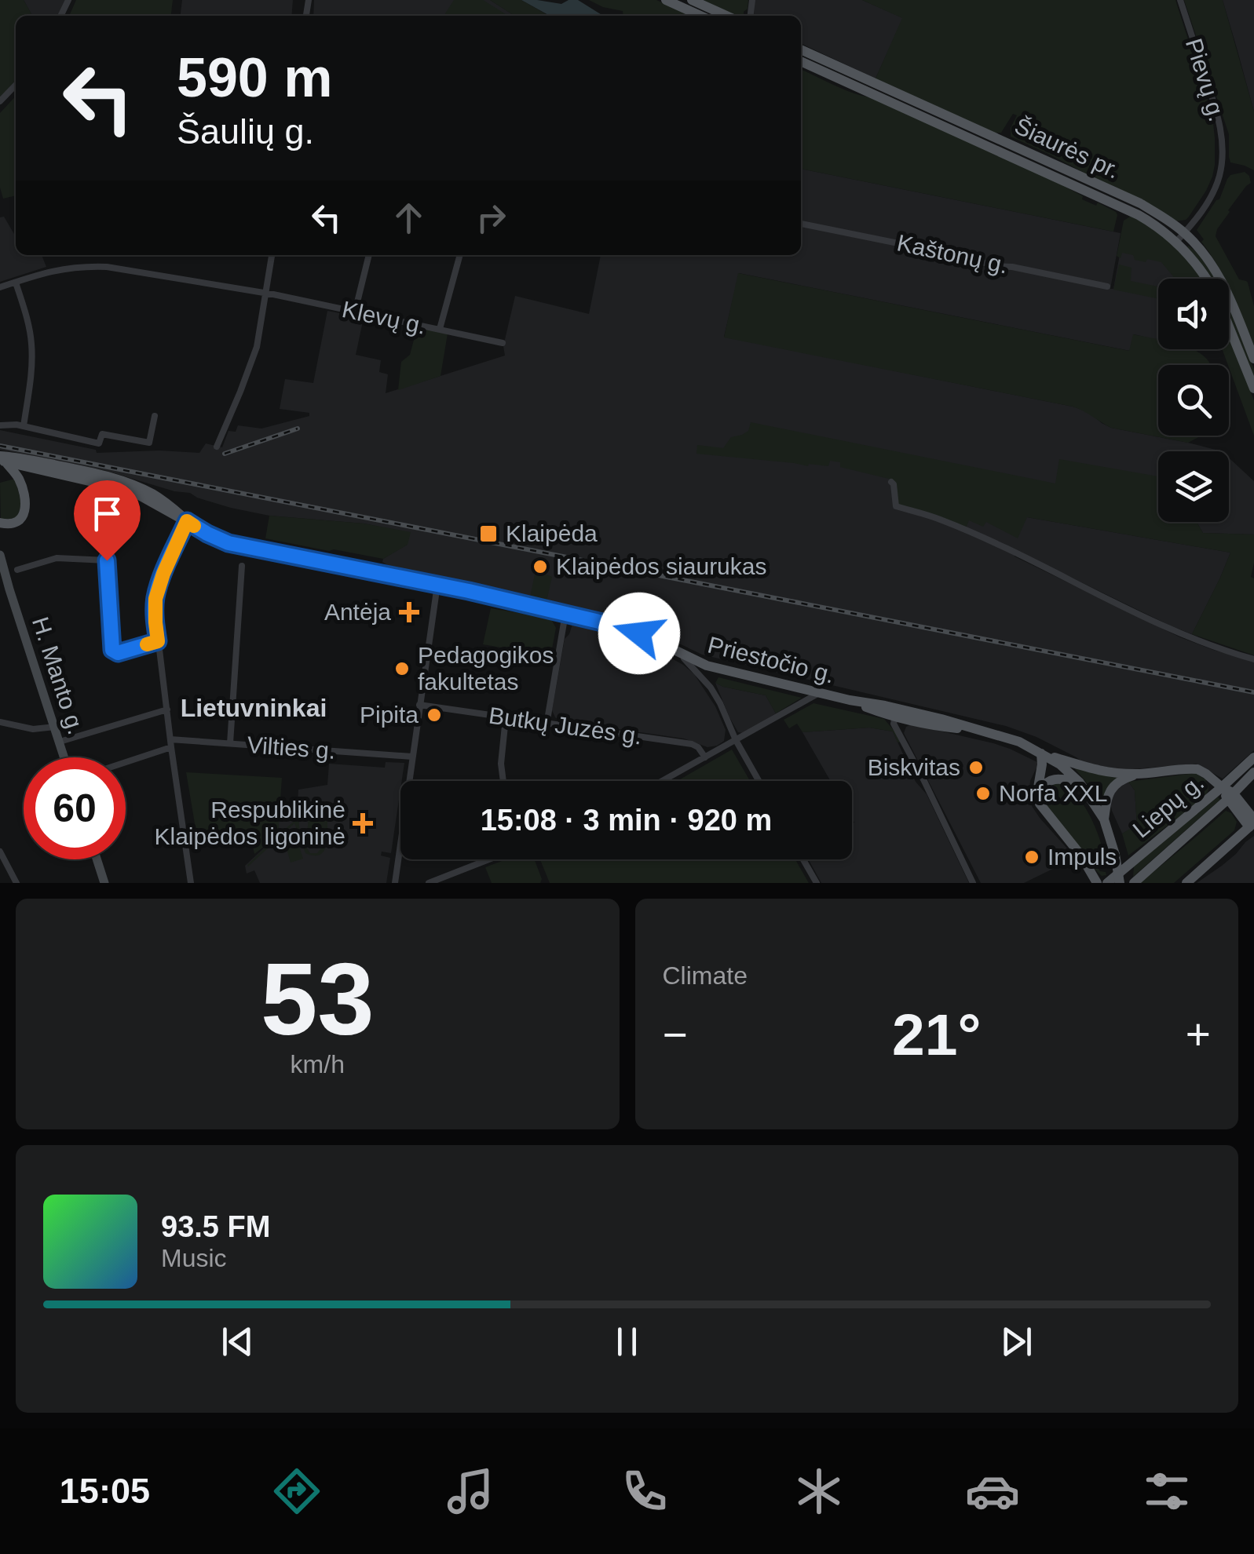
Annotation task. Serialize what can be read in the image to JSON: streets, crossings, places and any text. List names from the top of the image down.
{
  "streets": {
    "main road": [
      "Šiaurės pr.",
      "Priestočio g.",
      "H. Manto g.",
      "Liepų g."
    ],
    "street": [
      "Pievų g.",
      "Kaštonų g.",
      "Klevų g.",
      "Butkų Juzės g.",
      "Vilties g."
    ]
  },
  "crossings": [
    ["Pievų g.", "Šiaurės pr."]
  ],
  "districts": ["Lietuvninkai"],
  "places": {
    "transit": ["Klaipėda"],
    "other": [
      "Klaipėdos siaurukas",
      "Pedagogikos fakultetas",
      "Pipita",
      "Biskvitas",
      "Norfa XXL",
      "Impuls"
    ],
    "health": ["Antėja", "Respublikinė Klaipėdos ligoninė"]
  },
  "page": {
    "turn": ["590 m", "Šaulių g."],
    "limit": "60",
    "trip": "15:08 · 3 min · 920 m",
    "tile": [
      ["53", "km/h"],
      "Climate"
    ],
    "heat": ["−", "21°", "+"],
    "song": ["93.5 FM", "Music"],
    "tabs": "15:05"
  }
}
